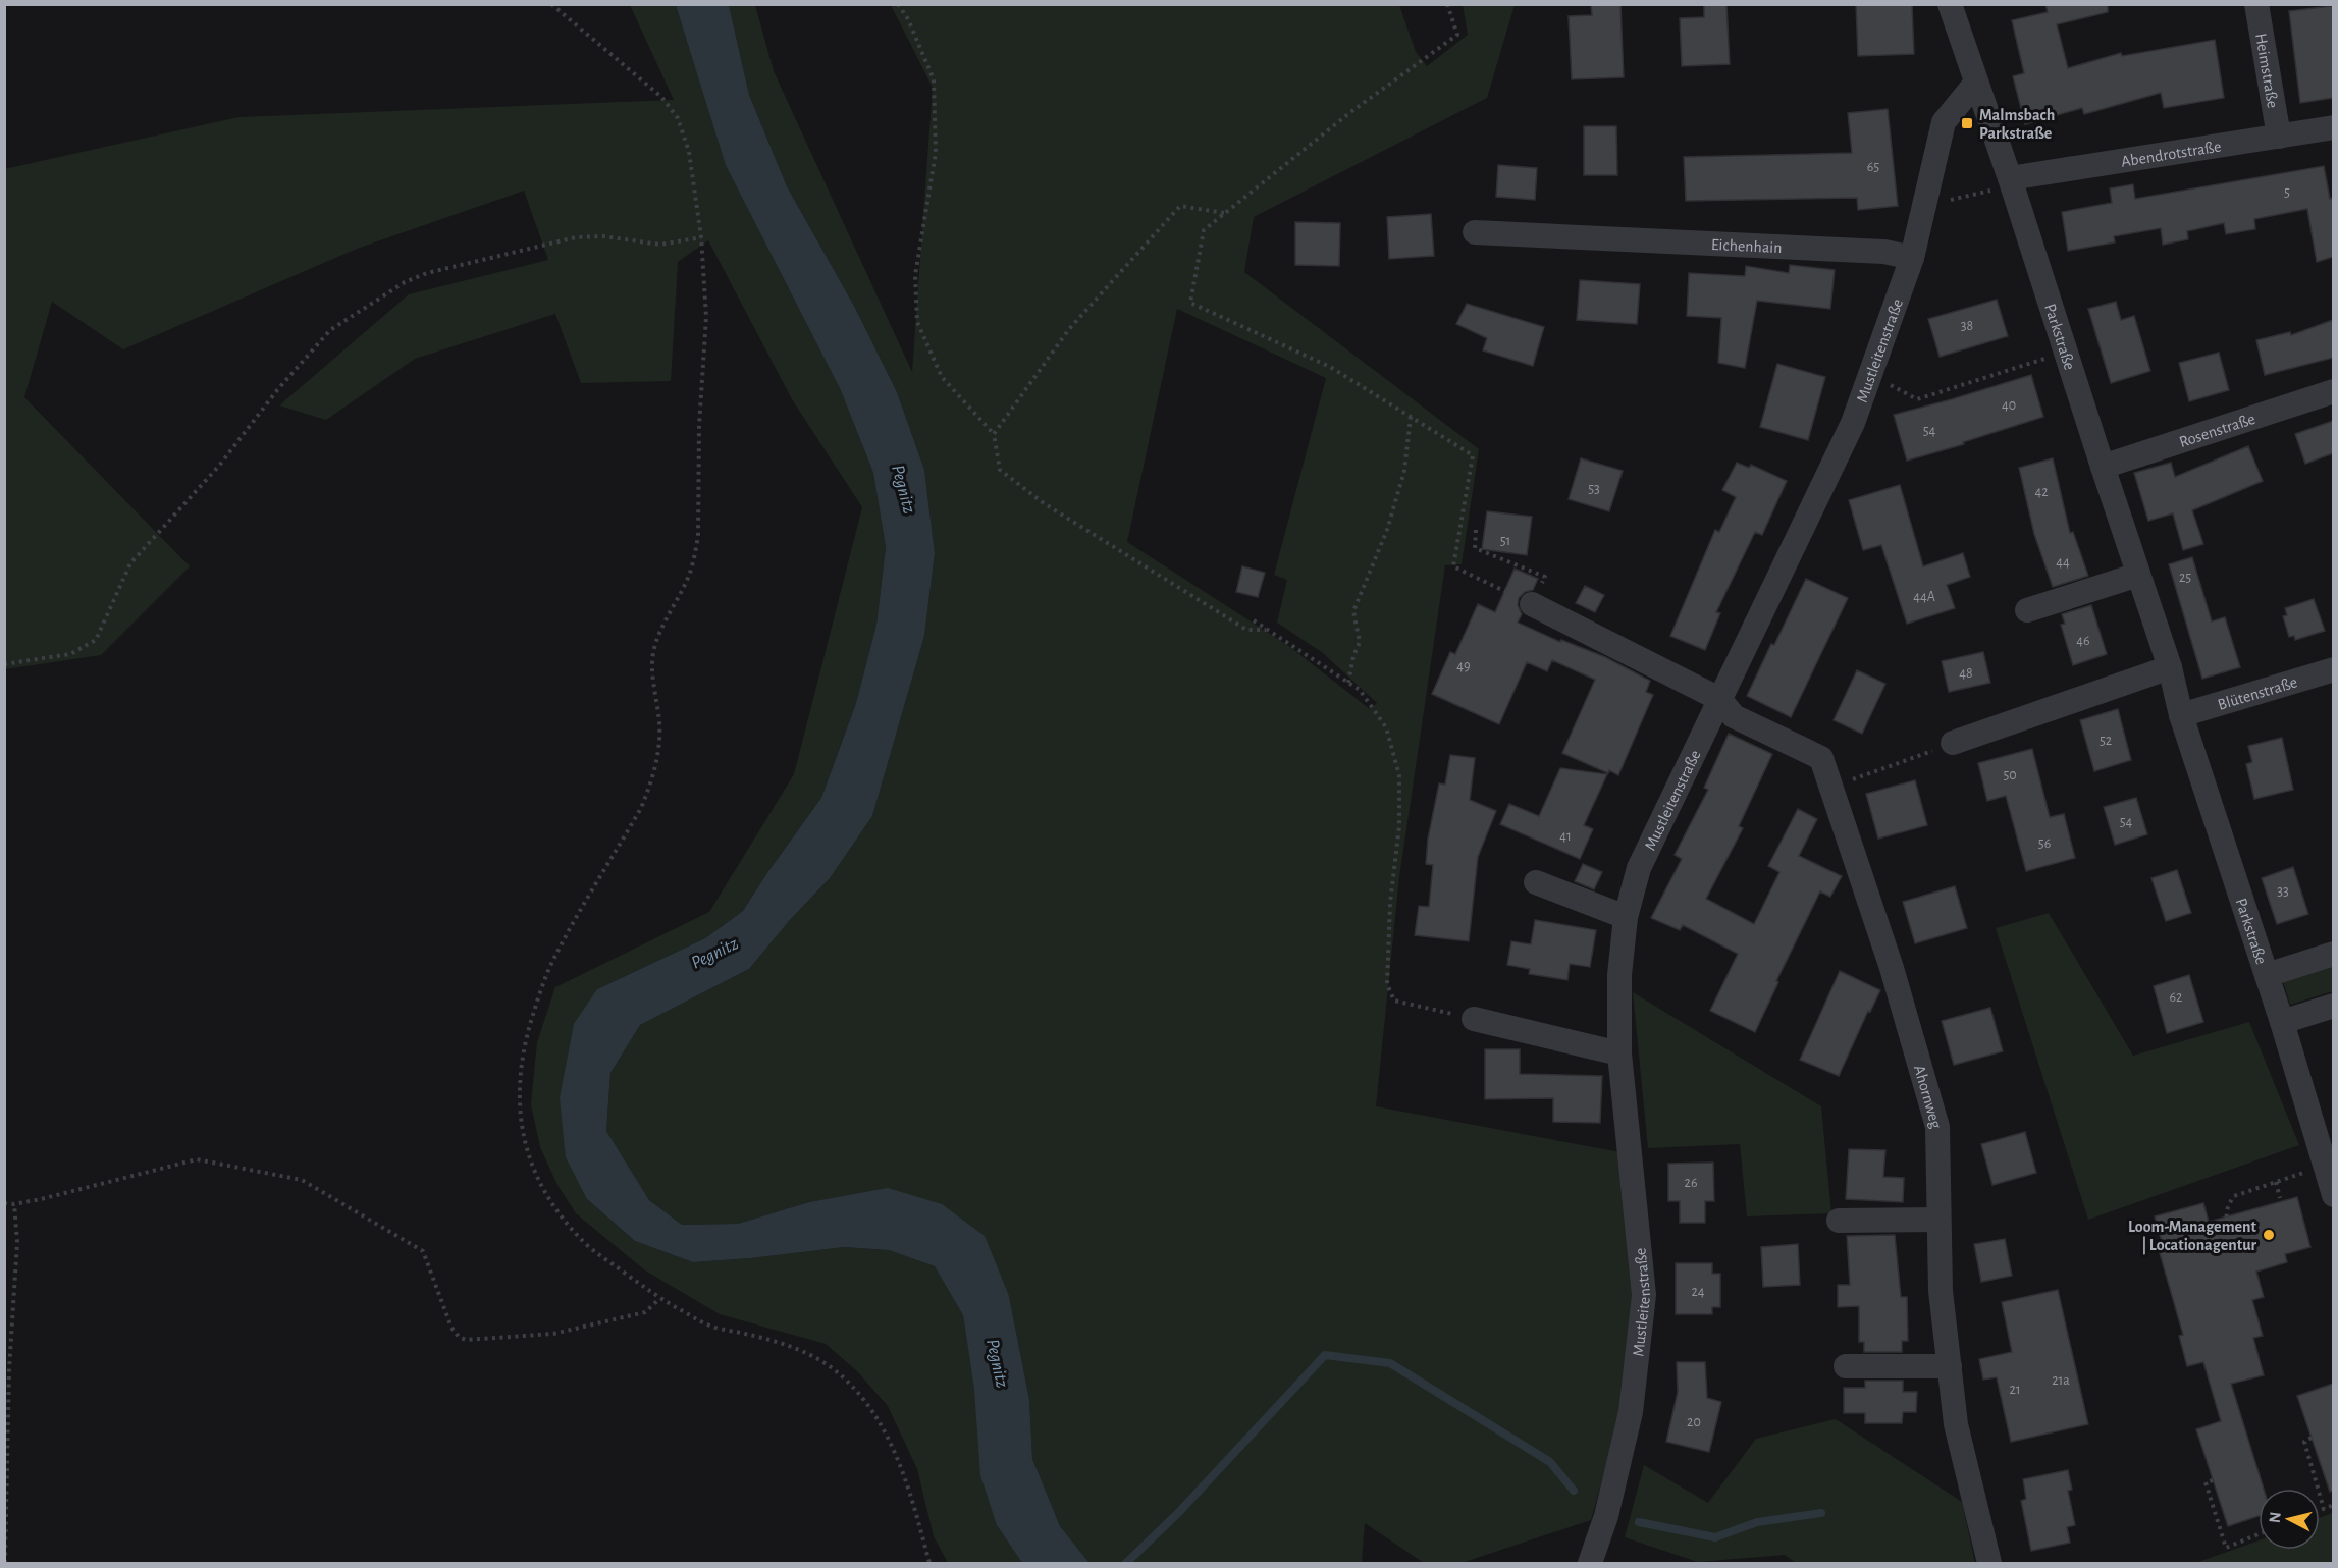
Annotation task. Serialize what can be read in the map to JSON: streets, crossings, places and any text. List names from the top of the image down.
{
  "streets": {
    "street": [
      "Heimstraße",
      "Abendrotstraße",
      "Eichenhain",
      "Parkstraße",
      "Mustleitenstraße",
      "Rosenstraße",
      "Blütenstraße",
      "Ahornweg"
    ]
  },
  "crossings": [
    ["Heimstraße", "Abendrotstraße"],
    ["Abendrotstraße", "Parkstraße"],
    ["Eichenhain", "Mustleitenstraße"],
    ["Parkstraße", "Mustleitenstraße"],
    ["Parkstraße", "Rosenstraße"],
    ["Parkstraße", "Blütenstraße"],
    ["Mustleitenstraße", "Ahornweg"]
  ],
  "water": ["Pegnitz"],
  "places": {
    "transit": ["Malmsbach Parkstraße"],
    "other": ["Loom-Management | Locationagentur"]
  },
  "house_numbers": [
    "65",
    "5",
    "38",
    "40",
    "54",
    "53",
    "42",
    "51",
    "44",
    "25",
    "44A",
    "46",
    "49",
    "48",
    "52",
    "50",
    "54",
    "41",
    "56",
    "33",
    "62",
    "26",
    "24",
    "21a",
    "21",
    "20"
  ],
  "north": "left"
}
